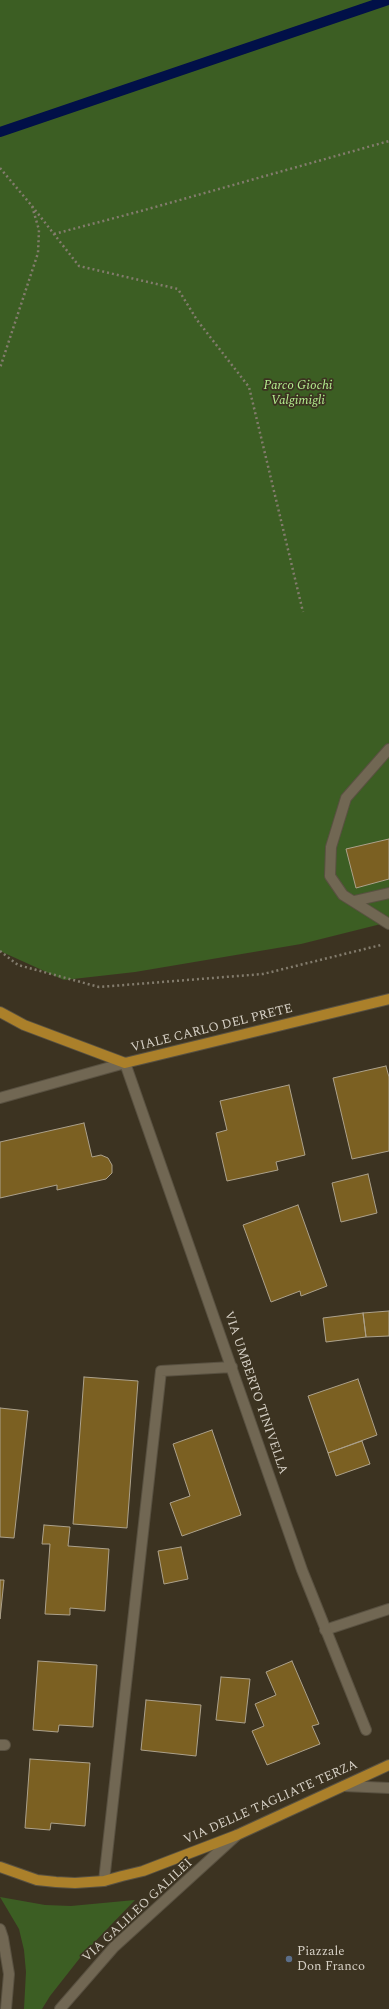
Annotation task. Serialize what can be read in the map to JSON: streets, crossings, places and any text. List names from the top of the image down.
{
  "streets": {
    "main road": ["VIALE CARLO DEL PRETE", "VIA DELLE TAGLIATE TERZA"],
    "street": ["VIA UMBERTO TINIVELLA", "VIA GALILEO GALILEI"]
  },
  "crossings": [
    ["VIALE CARLO DEL PRETE", "VIA UMBERTO TINIVELLA"],
    ["VIA DELLE TAGLIATE TERZA", "VIA GALILEO GALILEI"]
  ],
  "parks": ["Parco Giochi Valgimigli"],
  "places": ["Piazzale Don Franco"]
}
